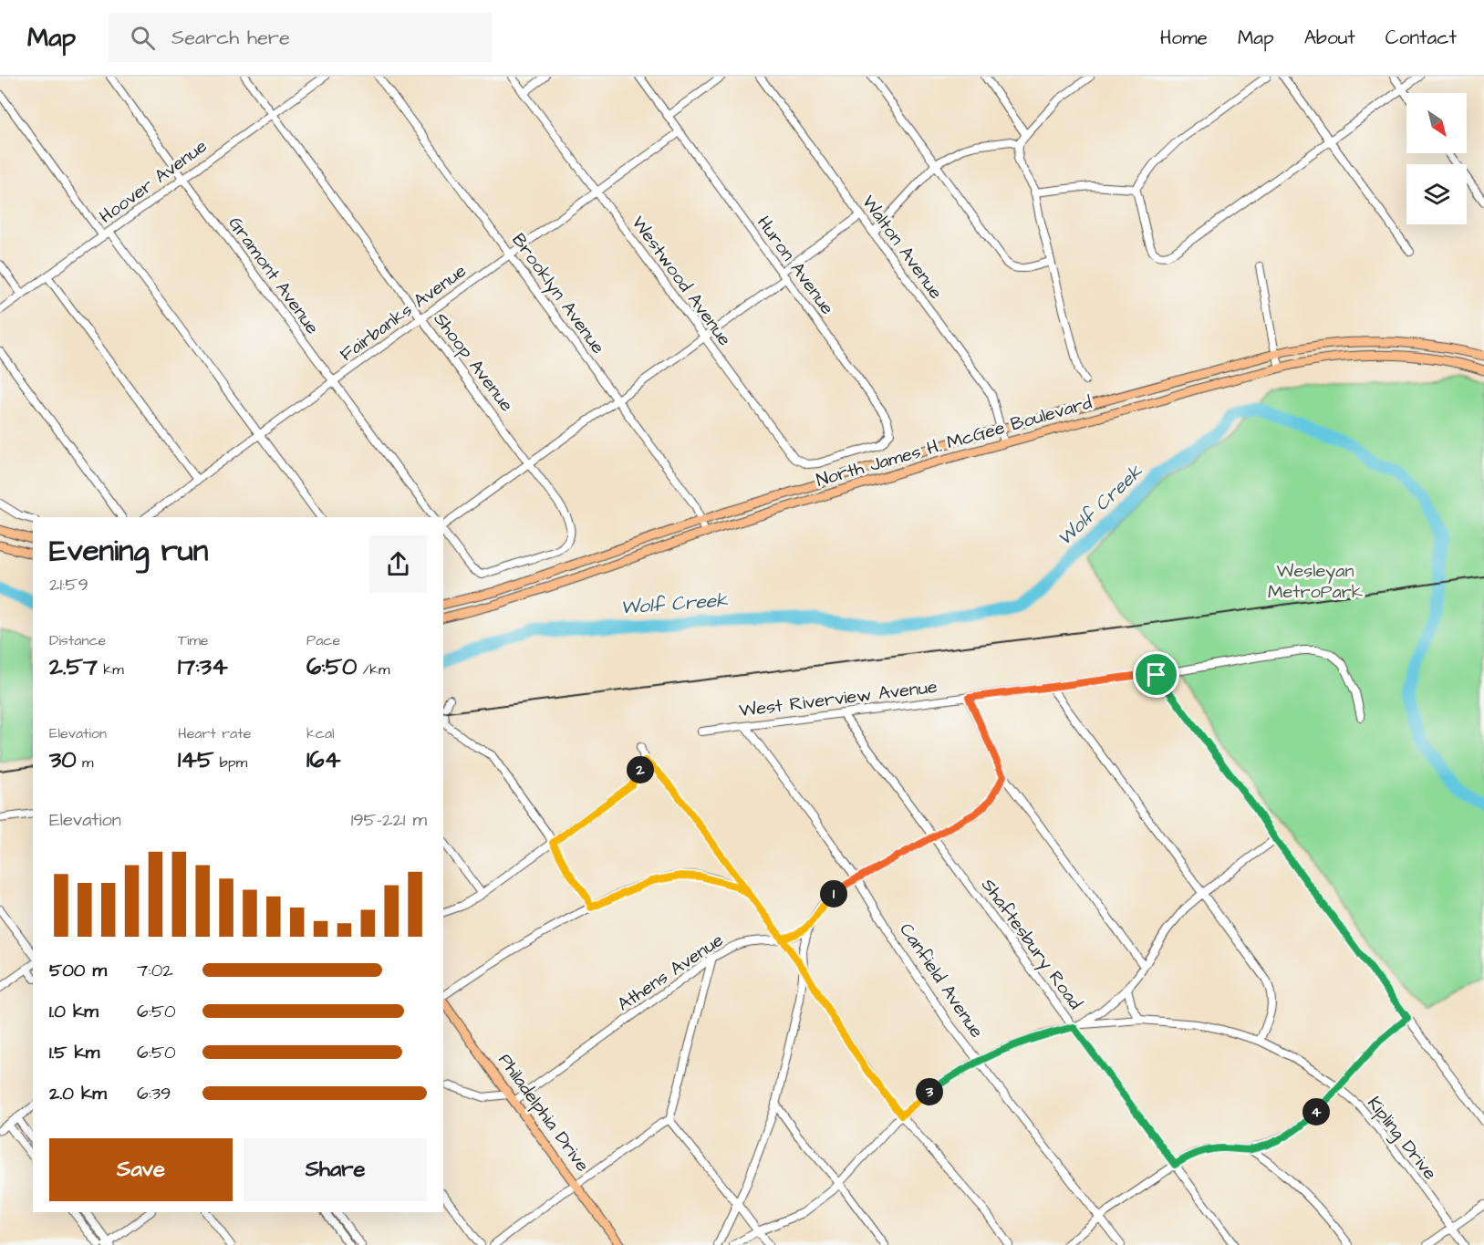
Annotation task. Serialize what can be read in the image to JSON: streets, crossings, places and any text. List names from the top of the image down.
{
  "streets": {
    "main road": ["North James H. McGee Boulevard", "Philadelphia Drive"],
    "street": [
      "Hoover Avenue",
      "Walton Avenue",
      "Huron Avenue",
      "Gramont Avenue",
      "Westwood Avenue",
      "Brooklyn Avenue",
      "Fairbanks Avenue",
      "Shoop Avenue",
      "West Riverview Avenue",
      "Shaftesbury Road",
      "Athens Avenue",
      "Canfield Avenue",
      "Kipling Drive"
    ]
  },
  "crossings": [
    ["Hoover Avenue", "Gramont Avenue"],
    ["Hoover Avenue", "Shoop Avenue"],
    ["Walton Avenue", "North James H. McGee Boulevard"],
    ["Huron Avenue", "Westwood Avenue"],
    ["Huron Avenue", "Fairbanks Avenue"],
    ["Gramont Avenue", "Fairbanks Avenue"],
    ["Westwood Avenue", "Fairbanks Avenue"],
    ["Brooklyn Avenue", "Fairbanks Avenue"],
    ["Brooklyn Avenue", "North James H. McGee Boulevard"],
    ["Fairbanks Avenue", "Shoop Avenue"],
    ["West Riverview Avenue", "Shaftesbury Road"],
    ["West Riverview Avenue", "Canfield Avenue"],
    ["Shaftesbury Road", "Athens Avenue"],
    ["Athens Avenue", "Canfield Avenue"],
    ["Athens Avenue", "Philadelphia Drive"]
  ],
  "water": ["Wolf Creek"],
  "parks": ["Wesleyan MetroPark"],
  "north": "bottom right",
  "page": {
    "header": "Map",
    "search": "Search here",
    "nav": [
      "Home",
      "Map",
      "About",
      "Contact"
    ],
    "heading": ["Evening run", "21:59"],
    "stats": [
      ["Distance", "2.57 km"],
      ["Time", "17:34"],
      ["Pace", "6:50 /km"],
      ["Elevation", "30 m"],
      ["Heart rate", "145 bpm"],
      ["kcal", "164"]
    ],
    "pins": [
      "2",
      "1",
      "3",
      "4"
    ],
    "chart": ["Elevation", "195–221 m"],
    "list": [
      {
        "name": "500 m",
        "note": "7:02"
      },
      {
        "name": "1.0 km",
        "note": "6:50"
      },
      {
        "name": "1.5 km",
        "note": "6:50"
      },
      {
        "name": "2.0 km",
        "note": "6:39"
      }
    ],
    "buttons": ["Save", "Share"]
  }
}
